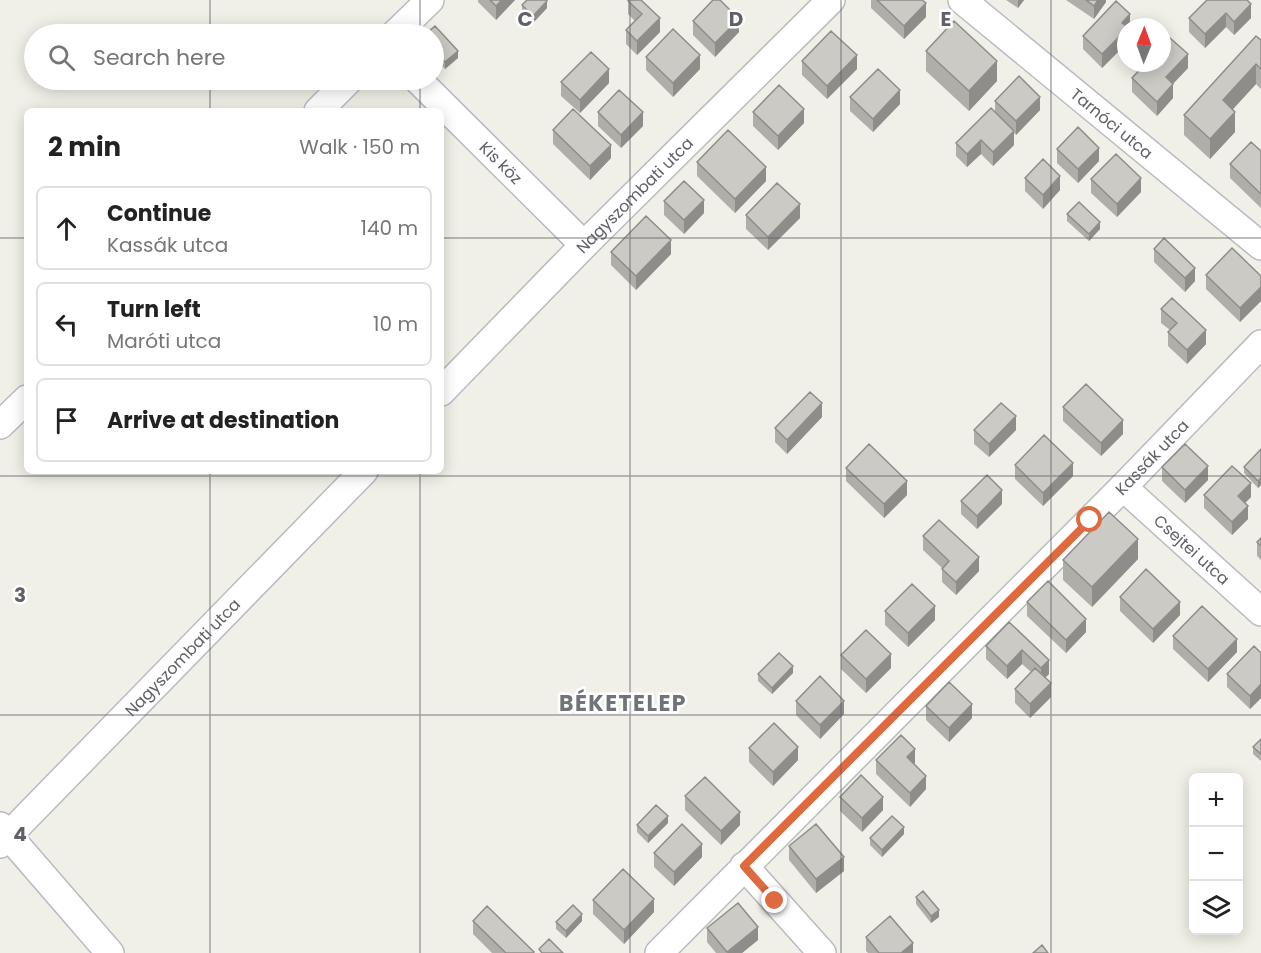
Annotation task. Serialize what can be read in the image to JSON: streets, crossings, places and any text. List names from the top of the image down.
{
  "streets": {
    "street": [
      "Tarnóci utca",
      "Kis köz",
      "Nagyszombati utca",
      "Kassák utca",
      "Csejtei utca"
    ]
  },
  "crossings": [
    ["Kis köz", "Nagyszombati utca"],
    ["Kassák utca", "Csejtei utca"]
  ],
  "districts": ["BÉKETELEP"],
  "north": "top",
  "page": {
    "search": "Search here",
    "heading": ["2 min", "Walk · 150 m"],
    "list": [
      ["Continue", "Kassák utca", "140 m"],
      ["Turn left", "Maróti utca", "10 m"],
      "Arrive at destination"
    ],
    "map_buttons": ["+", "−"]
  },
  "grid": {
    "columns": ["C", "D", "E"],
    "rows": ["3", "4"]
  }
}
